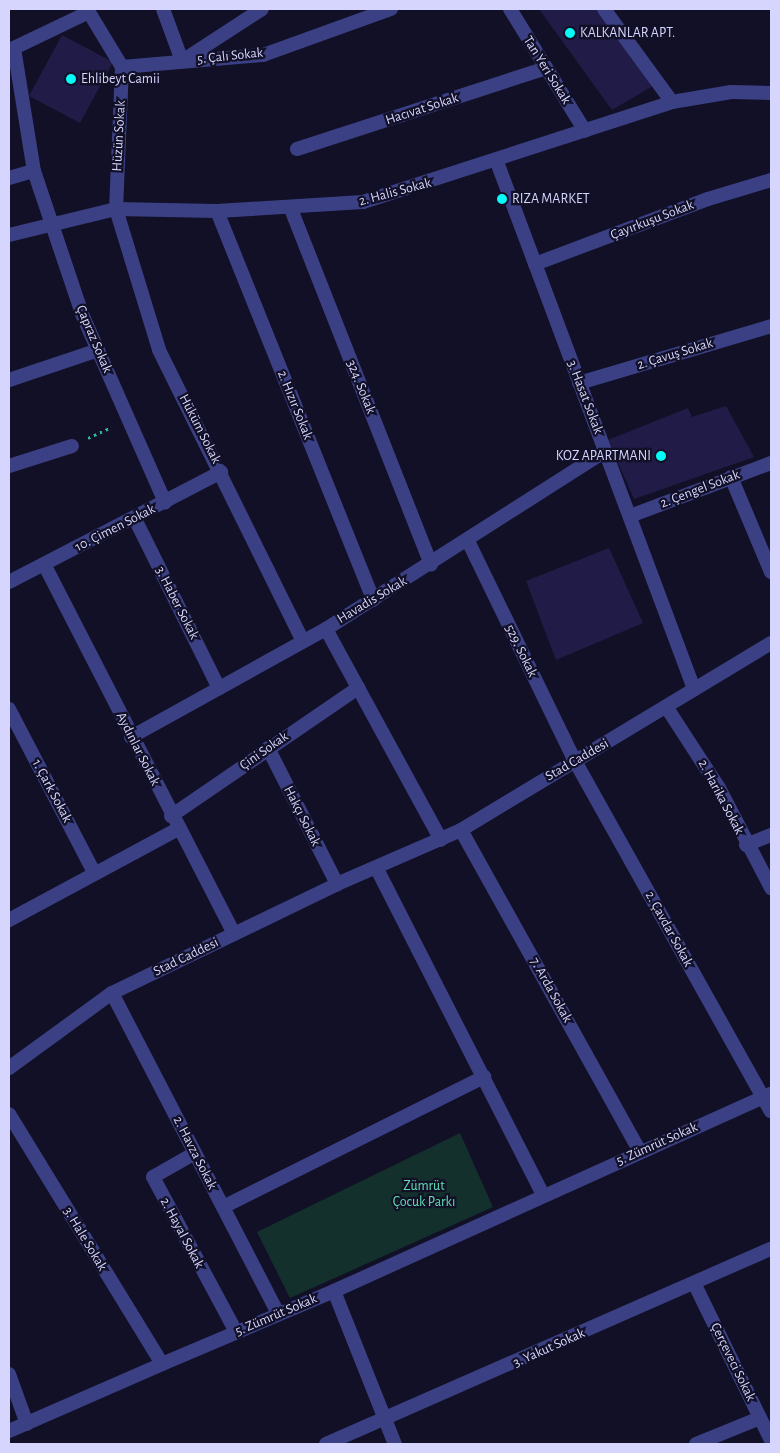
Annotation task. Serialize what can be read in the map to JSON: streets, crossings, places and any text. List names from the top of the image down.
{
  "streets": {
    "street": [
      "5. Çalı Sokak",
      "Tan Yeri Sokak",
      "Hacıvat Sokak",
      "Hüzün Sokak",
      "2. Halis Sokak",
      "Çayırkuşu Sokak",
      "Çapraz Sokak",
      "2. Çavuş Sokak",
      "324. Sokak",
      "3. Hasat Sokak",
      "2. Hızır Sokak",
      "Hüküm Sokak",
      "2. Çengel Sokak",
      "10. Çimen Sokak",
      "Havadis Sokak",
      "3. Haber Sokak",
      "529. Sokak",
      "Aydınlar Sokak",
      "Çini Sokak",
      "Stad Caddesi",
      "1. Çark Sokak",
      "2. Harika Sokak",
      "Hakçı Sokak",
      "2. Çavdar Sokak",
      "7. Arda Sokak",
      "5. Zümrüt Sokak",
      "2. Havza Sokak",
      "2. Hayal Sokak",
      "3. Hale Sokak",
      "3. Yakut Sokak",
      "Çerçeveci Sokak"
    ]
  },
  "crossings": [
    ["5. Çalı Sokak", "Hüzün Sokak"],
    ["Tan Yeri Sokak", "Hacıvat Sokak"],
    ["Tan Yeri Sokak", "2. Halis Sokak"],
    ["Hüzün Sokak", "2. Halis Sokak"],
    ["Hüzün Sokak", "Hüküm Sokak"],
    ["2. Halis Sokak", "Çapraz Sokak"],
    ["2. Halis Sokak", "324. Sokak"],
    ["2. Halis Sokak", "3. Hasat Sokak"],
    ["2. Halis Sokak", "2. Hızır Sokak"],
    ["2. Halis Sokak", "Hüküm Sokak"],
    ["Çayırkuşu Sokak", "3. Hasat Sokak"],
    ["Çapraz Sokak", "10. Çimen Sokak"],
    ["2. Çavuş Sokak", "3. Hasat Sokak"],
    ["324. Sokak", "Havadis Sokak"],
    ["3. Hasat Sokak", "2. Çengel Sokak"],
    ["3. Hasat Sokak", "Havadis Sokak"],
    ["3. Hasat Sokak", "Stad Caddesi"],
    ["2. Hızır Sokak", "Havadis Sokak"],
    ["Hüküm Sokak", "10. Çimen Sokak"],
    ["Hüküm Sokak", "Havadis Sokak"],
    ["10. Çimen Sokak", "3. Haber Sokak"],
    ["10. Çimen Sokak", "Aydınlar Sokak"],
    ["Havadis Sokak", "3. Haber Sokak"],
    ["Havadis Sokak", "529. Sokak"],
    ["Havadis Sokak", "Aydınlar Sokak"],
    ["529. Sokak", "Stad Caddesi"],
    ["529. Sokak", "2. Çavdar Sokak"],
    ["Aydınlar Sokak", "Çini Sokak"],
    ["Aydınlar Sokak", "Stad Caddesi"],
    ["Çini Sokak", "Hakçı Sokak"],
    ["Stad Caddesi", "2. Harika Sokak"],
    ["Stad Caddesi", "Hakçı Sokak"],
    ["Stad Caddesi", "2. Çavdar Sokak"],
    ["Stad Caddesi", "7. Arda Sokak"],
    ["Stad Caddesi", "2. Havza Sokak"],
    ["2. Çavdar Sokak", "5. Zümrüt Sokak"],
    ["7. Arda Sokak", "5. Zümrüt Sokak"],
    ["5. Zümrüt Sokak", "2. Havza Sokak"],
    ["5. Zümrüt Sokak", "2. Hayal Sokak"],
    ["5. Zümrüt Sokak", "3. Hale Sokak"],
    ["2. Havza Sokak", "2. Hayal Sokak"],
    ["3. Yakut Sokak", "Çerçeveci Sokak"]
  ],
  "parks": ["Zümrüt Çocuk Parkı"],
  "places": [
    "KALKANLAR APT.",
    "Ehlibeyt Camii",
    "RIZA MARKET",
    "KOZ APARTMANI"
  ]
}
